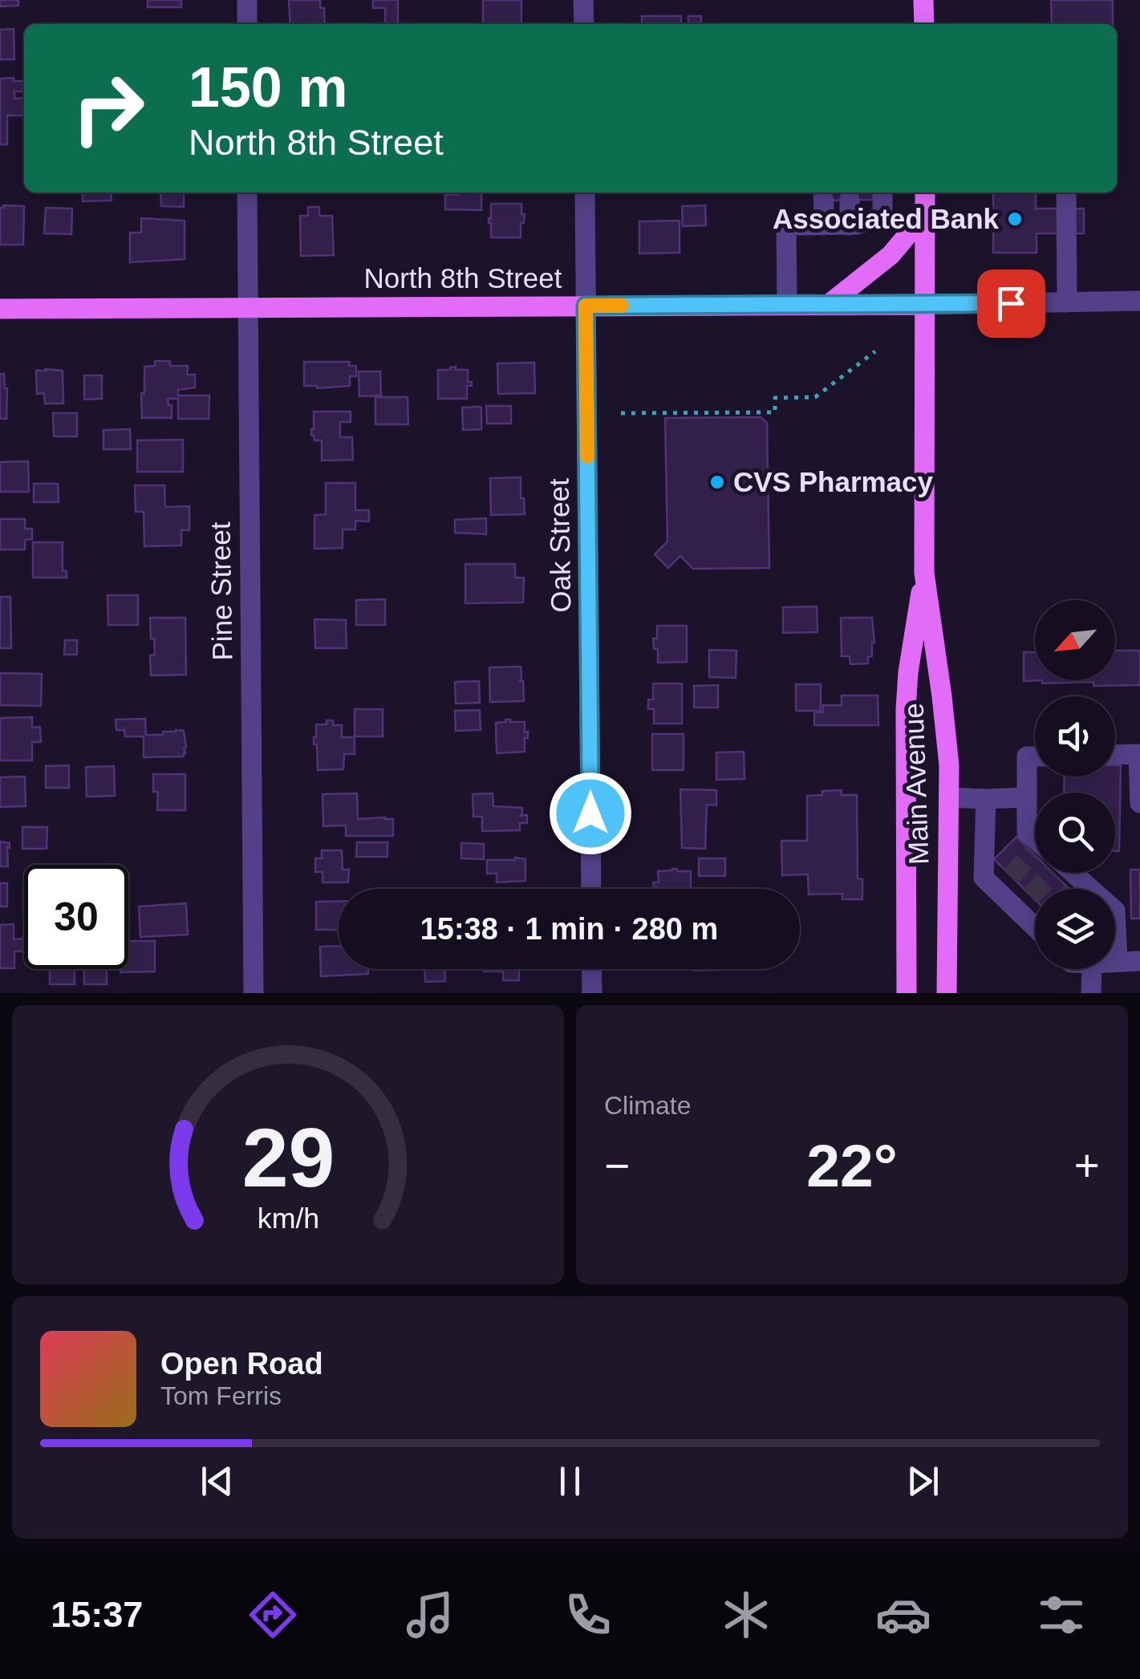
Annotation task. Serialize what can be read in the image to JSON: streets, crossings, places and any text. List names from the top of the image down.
{
  "streets": {
    "main road": ["North 8th Street", "Main Avenue"],
    "street": ["Oak Street", "Pine Street"]
  },
  "crossings": [
    ["North 8th Street", "Oak Street"],
    ["North 8th Street", "Pine Street"],
    ["North 8th Street", "Main Avenue"]
  ],
  "places": ["Associated Bank", "CVS Pharmacy"],
  "north": "bottom left",
  "page": {
    "turn": ["150 m", "North 8th Street"],
    "limit": "30",
    "trip": "15:38 · 1 min · 280 m",
    "tile": "Climate",
    "heat": ["−", "22°", "+"],
    "song": ["Open Road", "Tom Ferris"],
    "tabs": "15:37",
    "gauge": ["29", "km/h"]
  }
}
